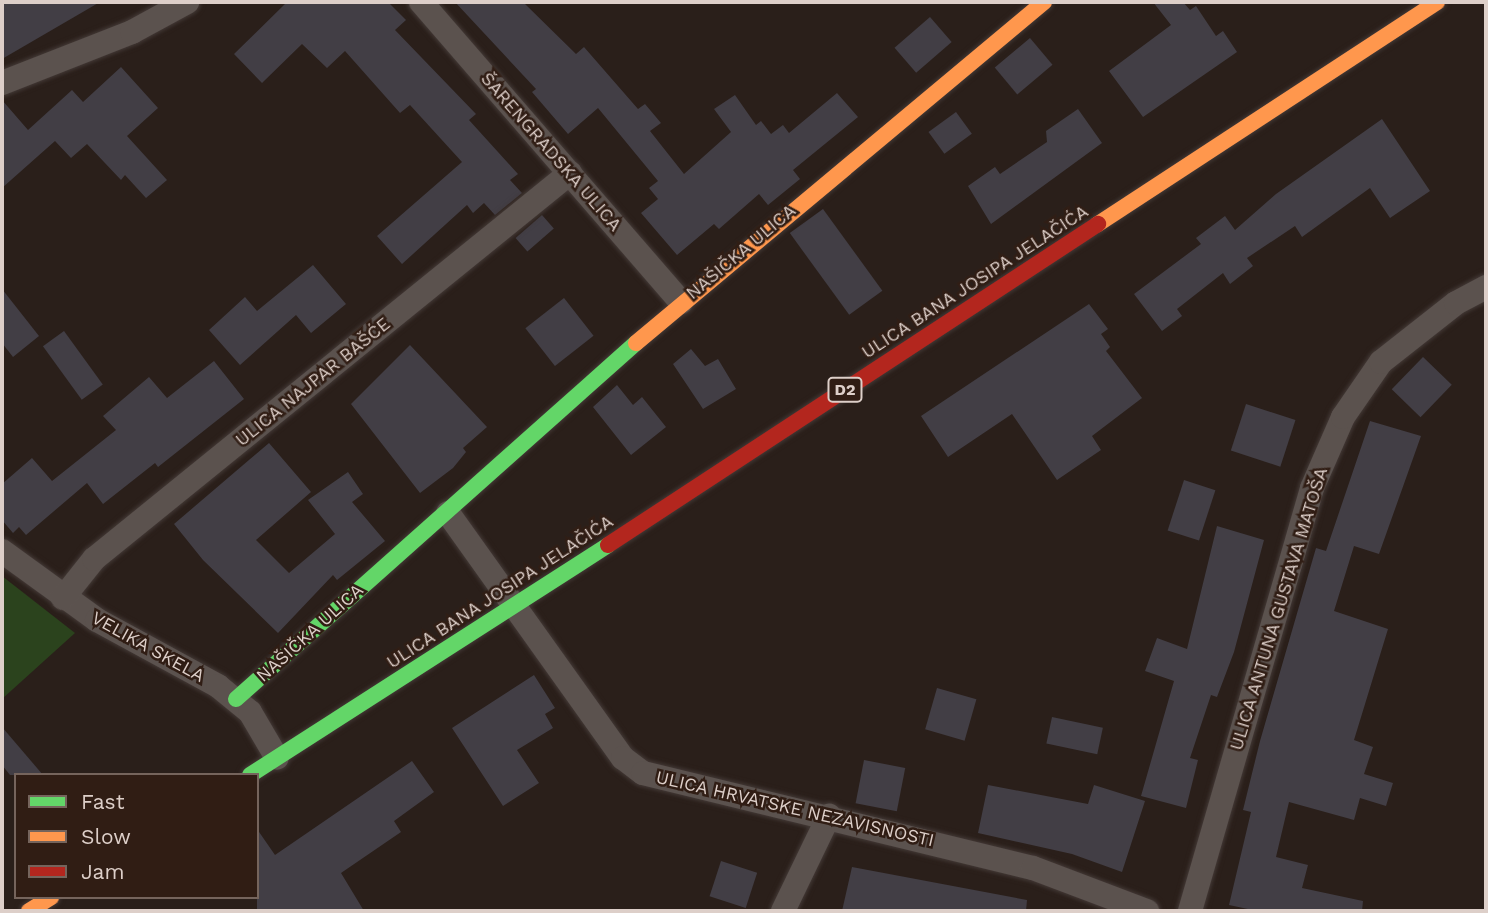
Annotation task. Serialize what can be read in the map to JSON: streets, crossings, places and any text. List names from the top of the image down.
{
  "streets": {
    "main road": ["NAŠIČKA ULICA", "ULICA BANA JOSIPA JELAČIĆA", "D2"],
    "street": [
      "ŠARENGRADSKA ULICA",
      "ULICA NAJPAR BAŠĆE",
      "ULICA ANTUNA GUSTAVA MATOŠA",
      "VELIKA SKELA",
      "ULICA HRVATSKE NEZAVISNOSTI"
    ]
  },
  "crossings": [
    ["ŠARENGRADSKA ULICA", "NAŠIČKA ULICA"],
    ["ŠARENGRADSKA ULICA", "ULICA NAJPAR BAŠĆE"],
    ["NAŠIČKA ULICA", "VELIKA SKELA"],
    ["ULICA BANA JOSIPA JELAČIĆA", "VELIKA SKELA"],
    ["ULICA BANA JOSIPA JELAČIĆA", "ULICA HRVATSKE NEZAVISNOSTI"],
    ["ULICA NAJPAR BAŠĆE", "VELIKA SKELA"]
  ],
  "legend": ["Fast", "Slow", "Jam"]
}
